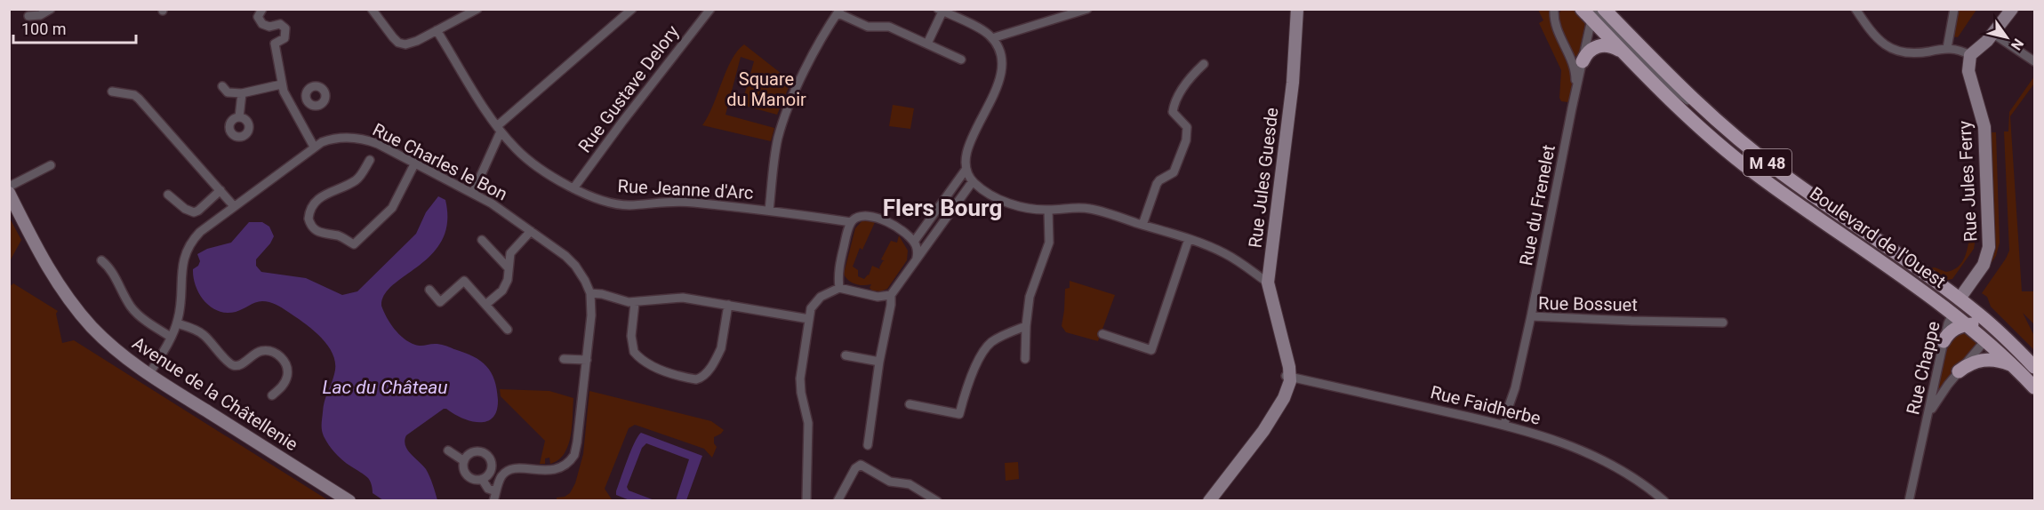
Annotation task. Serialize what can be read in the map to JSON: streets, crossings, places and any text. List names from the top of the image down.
{
  "streets": {
    "main road": ["M 48", "Boulevard de l'Ouest"],
    "street": [
      "Rue Gustave Delory",
      "Rue Charles le Bon",
      "Rue Jules Guesde",
      "Rue Jules Ferry",
      "Rue Jeanne d'Arc",
      "Rue du Frenelet",
      "Rue Bossuet",
      "Rue Chappe",
      "Avenue de la Châtellenie",
      "Rue Faidherbe"
    ]
  },
  "crossings": [
    ["Rue Gustave Delory", "Rue Jeanne d'Arc"],
    ["Rue Charles le Bon", "Avenue de la Châtellenie"],
    ["Rue Jules Guesde", "Rue Faidherbe"],
    ["Rue Jules Ferry", "Boulevard de l'Ouest"],
    ["Rue Jules Ferry", "Rue Chappe"],
    ["Rue du Frenelet", "Boulevard de l'Ouest"],
    ["Rue du Frenelet", "Rue Bossuet"],
    ["Boulevard de l'Ouest", "Rue Chappe"],
    ["Rue Bossuet", "Rue Faidherbe"]
  ],
  "districts": ["Flers Bourg"],
  "water": ["Lac du Château"],
  "parks": ["Square du Manoir"],
  "scale_bar": "100 m",
  "north": "bottom right"
}
